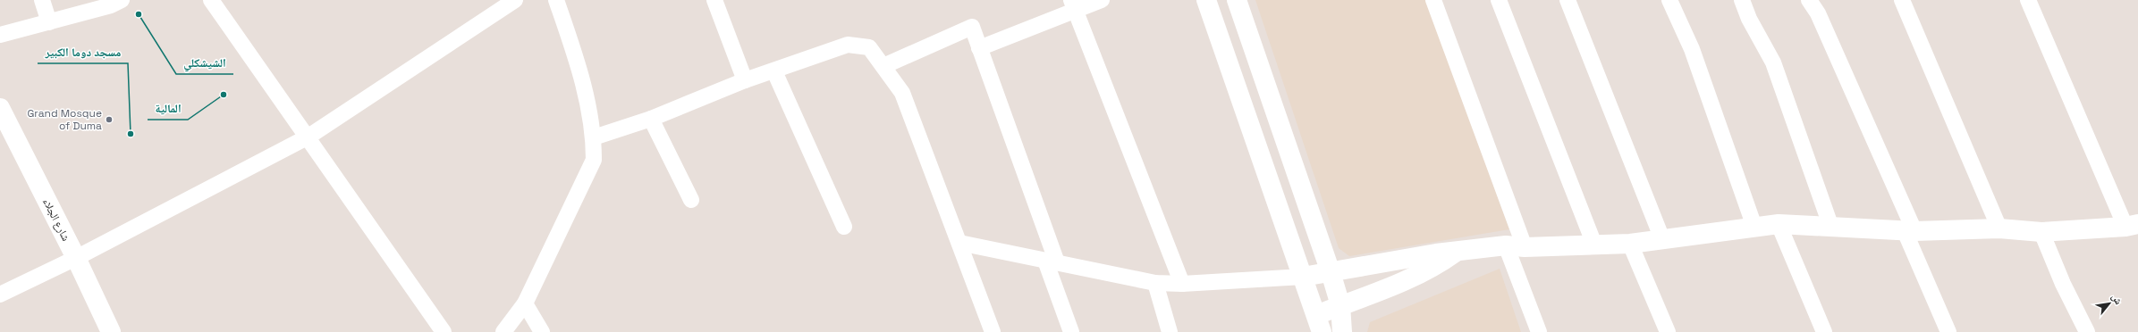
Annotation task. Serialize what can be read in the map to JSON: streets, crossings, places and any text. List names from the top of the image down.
{
  "streets": {
    "street": ["شارع الجلاء"]
  },
  "places": [
    "الشيشكلي",
    "المالية",
    "Grand Mosque of Duma",
    "مسجد دوما الكبير"
  ],
  "north": "top right"
}
